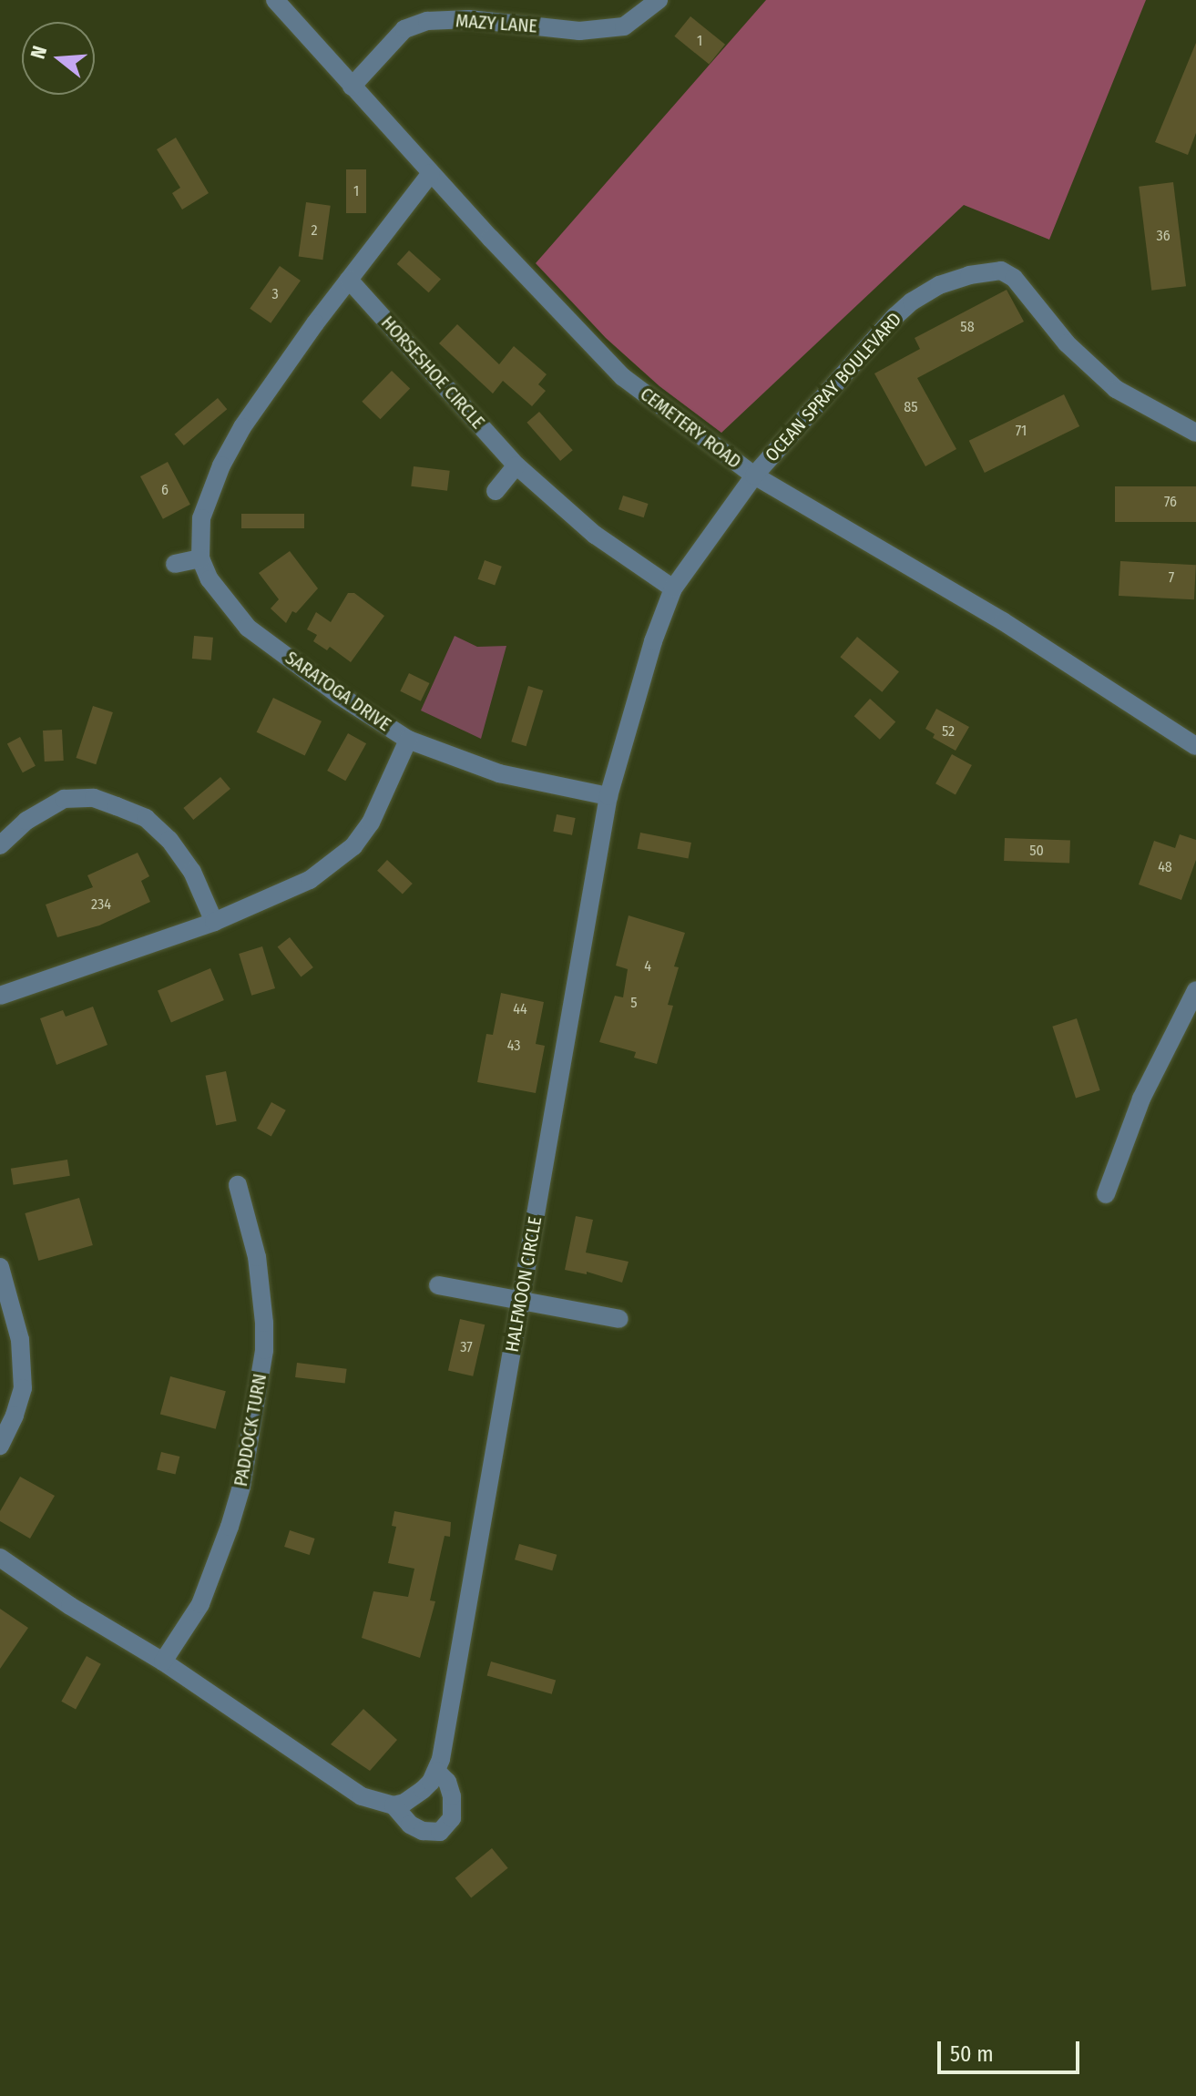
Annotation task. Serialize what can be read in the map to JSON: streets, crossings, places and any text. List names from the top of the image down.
{
  "streets": {
    "street": [
      "MAZY LANE",
      "HORSESHOE CIRCLE",
      "OCEAN SPRAY BOULEVARD",
      "CEMETERY ROAD",
      "SARATOGA DRIVE",
      "HALFMOON CIRCLE",
      "PADDOCK TURN"
    ]
  },
  "crossings": [
    ["MAZY LANE", "CEMETERY ROAD"],
    ["OCEAN SPRAY BOULEVARD", "CEMETERY ROAD"],
    ["SARATOGA DRIVE", "HALFMOON CIRCLE"]
  ],
  "house_numbers": [
    "1",
    "1",
    "2",
    "36",
    "3",
    "58",
    "85",
    "71",
    "6",
    "76",
    "7",
    "52",
    "50",
    "48",
    "234",
    "4",
    "5",
    "44",
    "43",
    "37"
  ],
  "scale_bar": "50 m",
  "north": "left"
}
